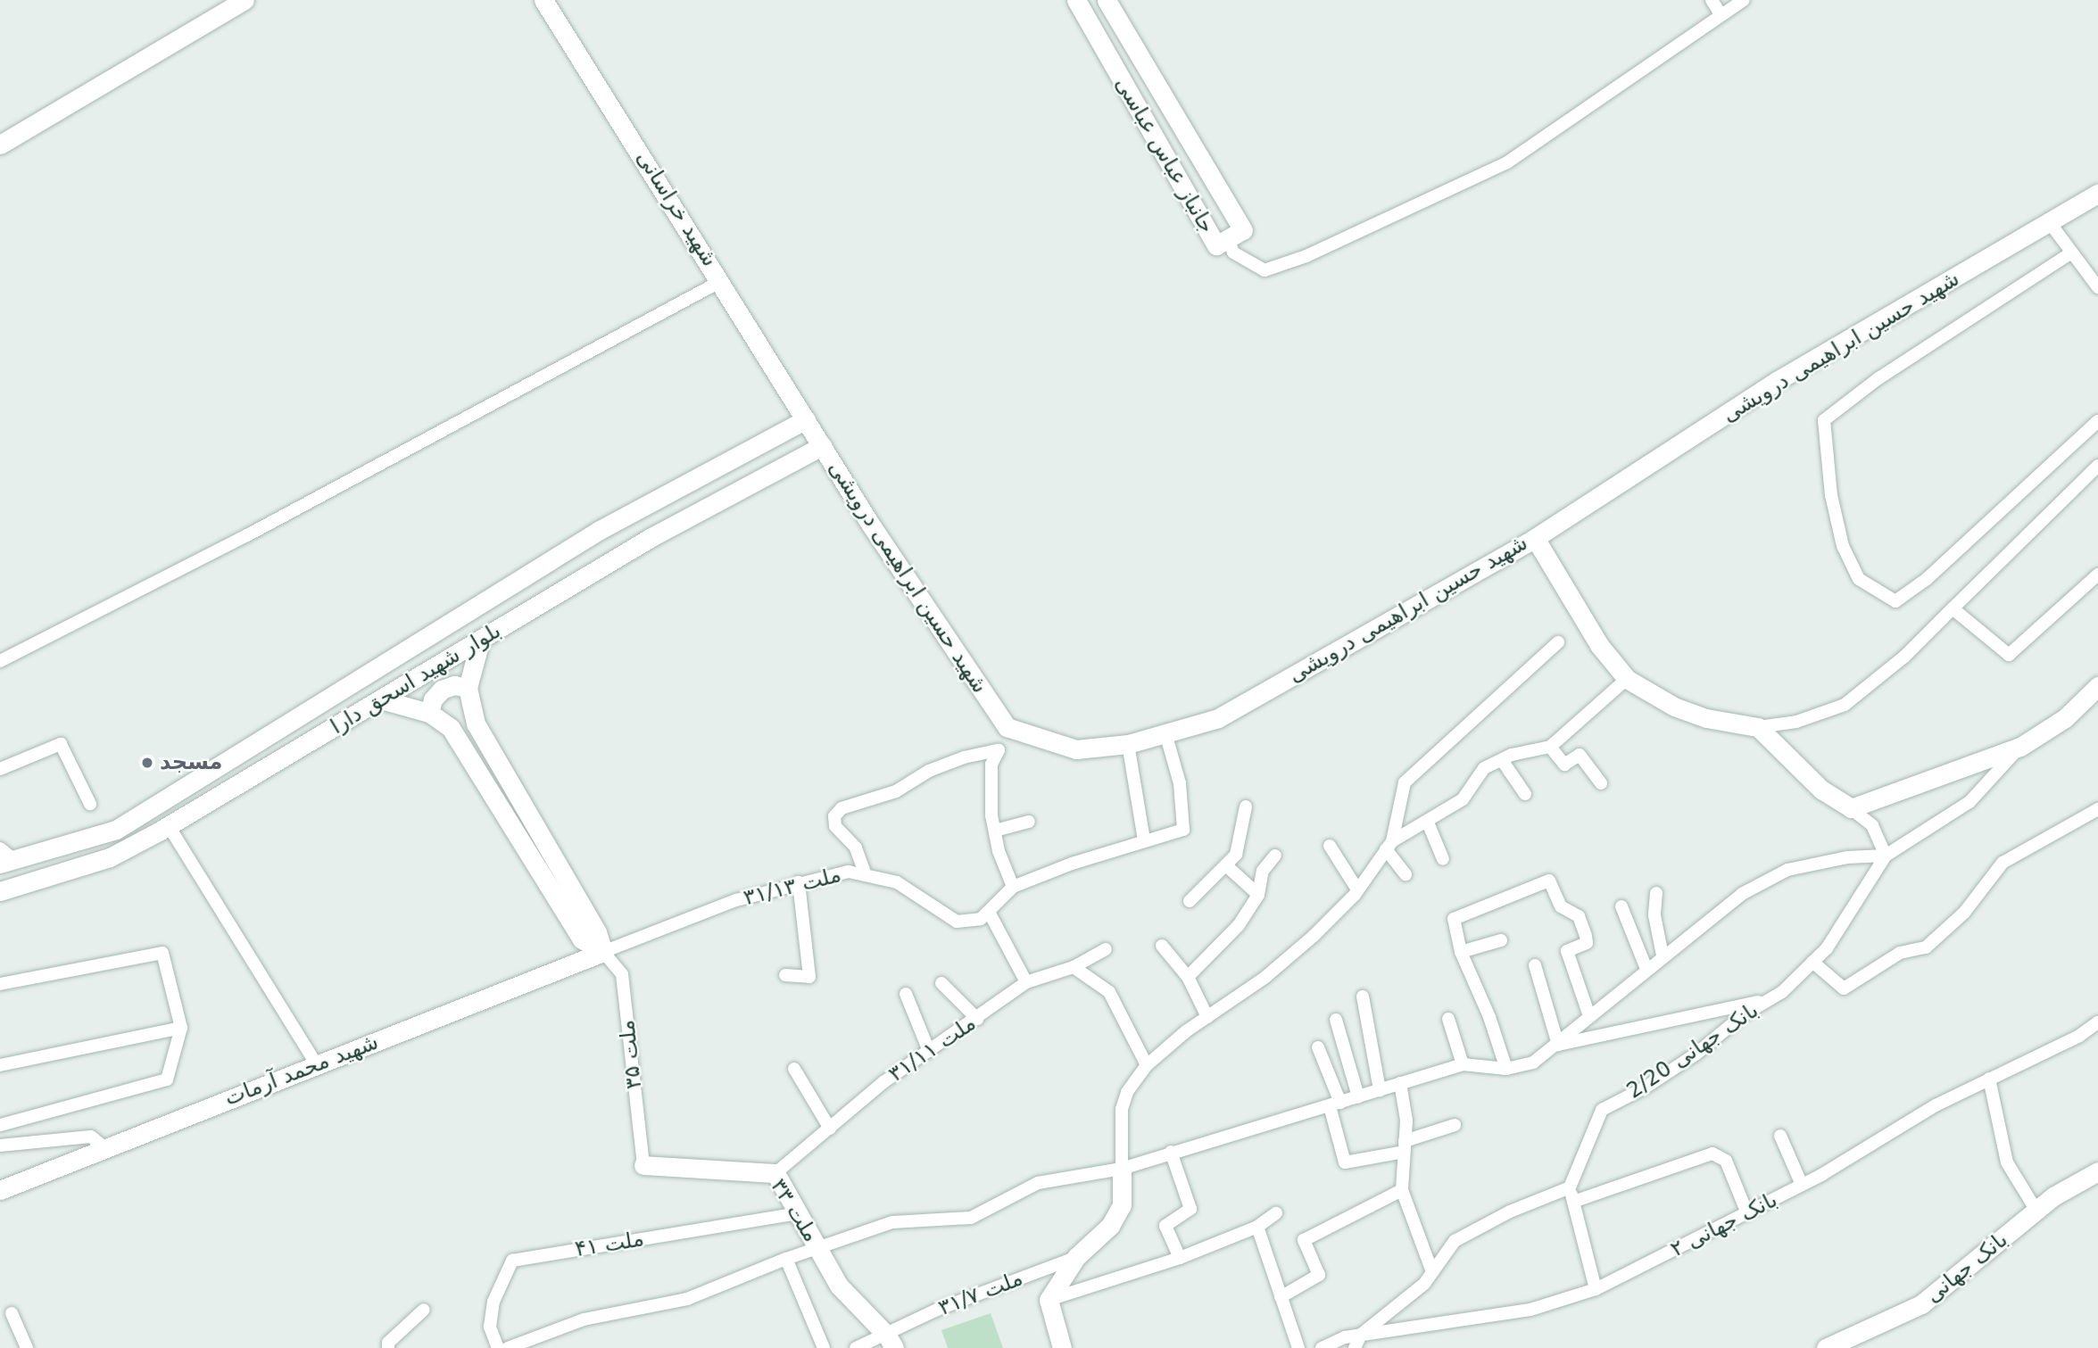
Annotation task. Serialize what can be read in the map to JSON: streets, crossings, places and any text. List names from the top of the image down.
{
  "streets": {
    "street": [
      "جانباز عباس عباسی",
      "شهید خراسانی",
      "شهید حسین ابراهیمی درویشی",
      "بلوار شهید اسحق دارا",
      "ملت ۳۱/۱۳",
      "ملت ۳۱/۱۱",
      "بانک جهانی 2/20",
      "ملت ۳۵",
      "شهید محمد آرمات",
      "ملت ۳۳",
      "بانک جهانی ۲",
      "ملت ۴۱",
      "بانک جهانی",
      "ملت ۳۱/۷"
    ]
  },
  "crossings": [
    ["شهید خراسانی", "شهید حسین ابراهیمی درویشی"],
    ["شهید خراسانی", "بلوار شهید اسحق دارا"],
    ["شهید حسین ابراهیمی درویشی", "بلوار شهید اسحق دارا"],
    ["شهید حسین ابراهیمی درویشی", "ملت ۳۱/۱۳"],
    ["ملت ۳۱/۱۳", "ملت ۳۵"],
    ["ملت ۳۱/۱۳", "شهید محمد آرمات"],
    ["ملت ۳۱/۱۱", "ملت ۳۳"],
    ["ملت ۳۵", "شهید محمد آرمات"],
    ["ملت ۳۵", "ملت ۳۳"],
    ["ملت ۳۳", "ملت ۴۱"],
    ["ملت ۳۳", "ملت ۳۱/۷"]
  ],
  "places": ["مسجد"]
}
